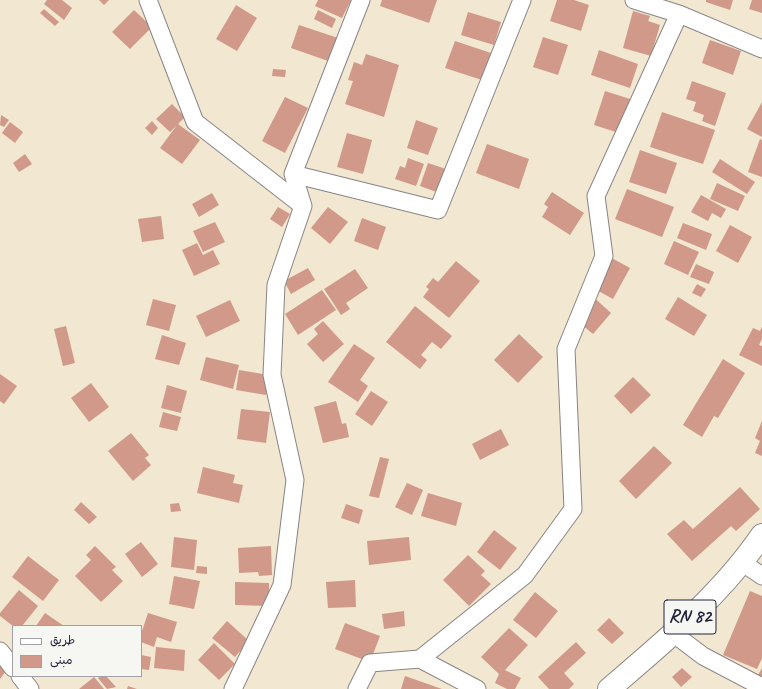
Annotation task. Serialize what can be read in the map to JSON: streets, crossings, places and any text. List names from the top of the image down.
{
  "streets": {
    "main road": ["RN 82"]
  },
  "legend": ["طريق", "مبنى"]
}
